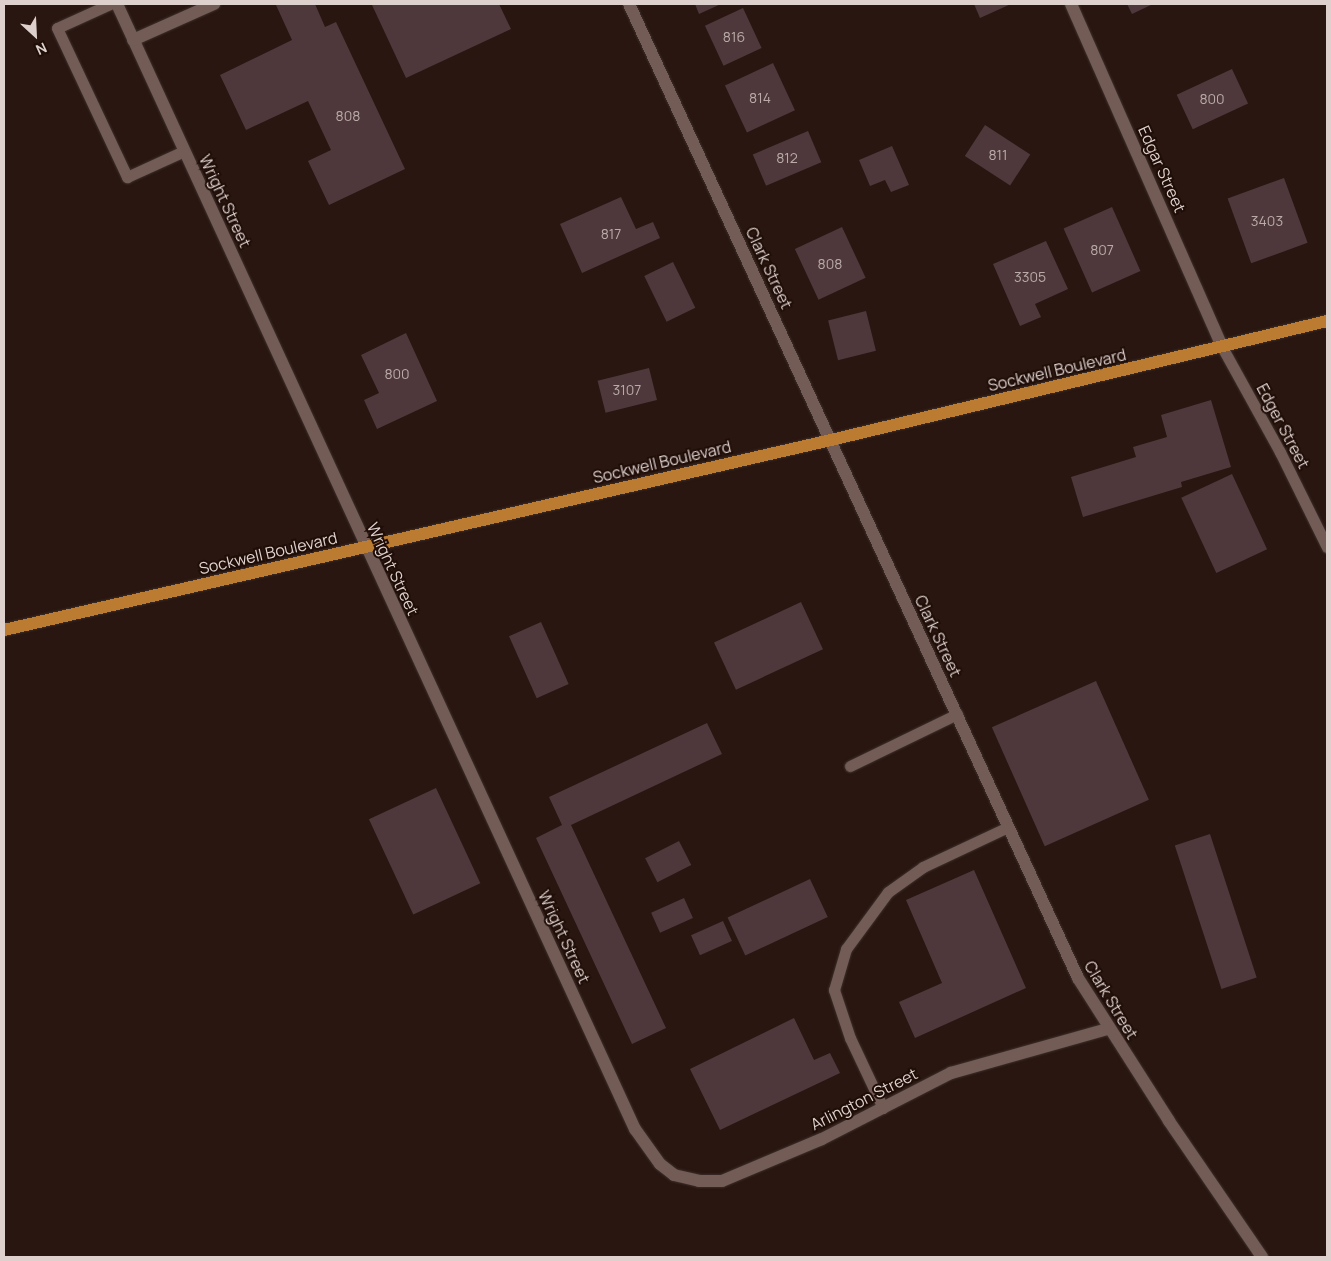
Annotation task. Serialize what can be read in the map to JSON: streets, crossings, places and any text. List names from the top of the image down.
{
  "streets": {
    "main road": ["Sockwell Boulevard"],
    "street": [
      "Edgar Street",
      "Wright Street",
      "Clark Street",
      "Arlington Street"
    ],
    "lane": ["Edger Street"]
  },
  "crossings": [
    ["Edgar Street", "Sockwell Boulevard"],
    ["Edgar Street", "Edger Street"],
    ["Wright Street", "Sockwell Boulevard"],
    ["Wright Street", "Arlington Street"],
    ["Clark Street", "Sockwell Boulevard"],
    ["Clark Street", "Arlington Street"],
    ["Sockwell Boulevard", "Edger Street"]
  ],
  "house_numbers": [
    "816",
    "814",
    "800",
    "808",
    "811",
    "812",
    "3403",
    "817",
    "807",
    "808",
    "3305",
    "800",
    "3107"
  ],
  "north": "bottom right"
}
